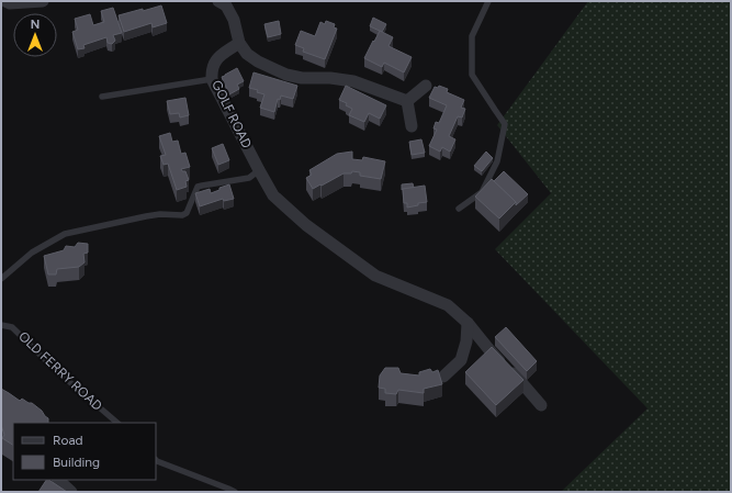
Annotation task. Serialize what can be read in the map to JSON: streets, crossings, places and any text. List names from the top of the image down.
{
  "streets": {
    "street": ["GOLF ROAD"],
    "lane": ["OLD FERRY ROAD"]
  },
  "legend": ["Road", "Building"],
  "north": "top"
}
